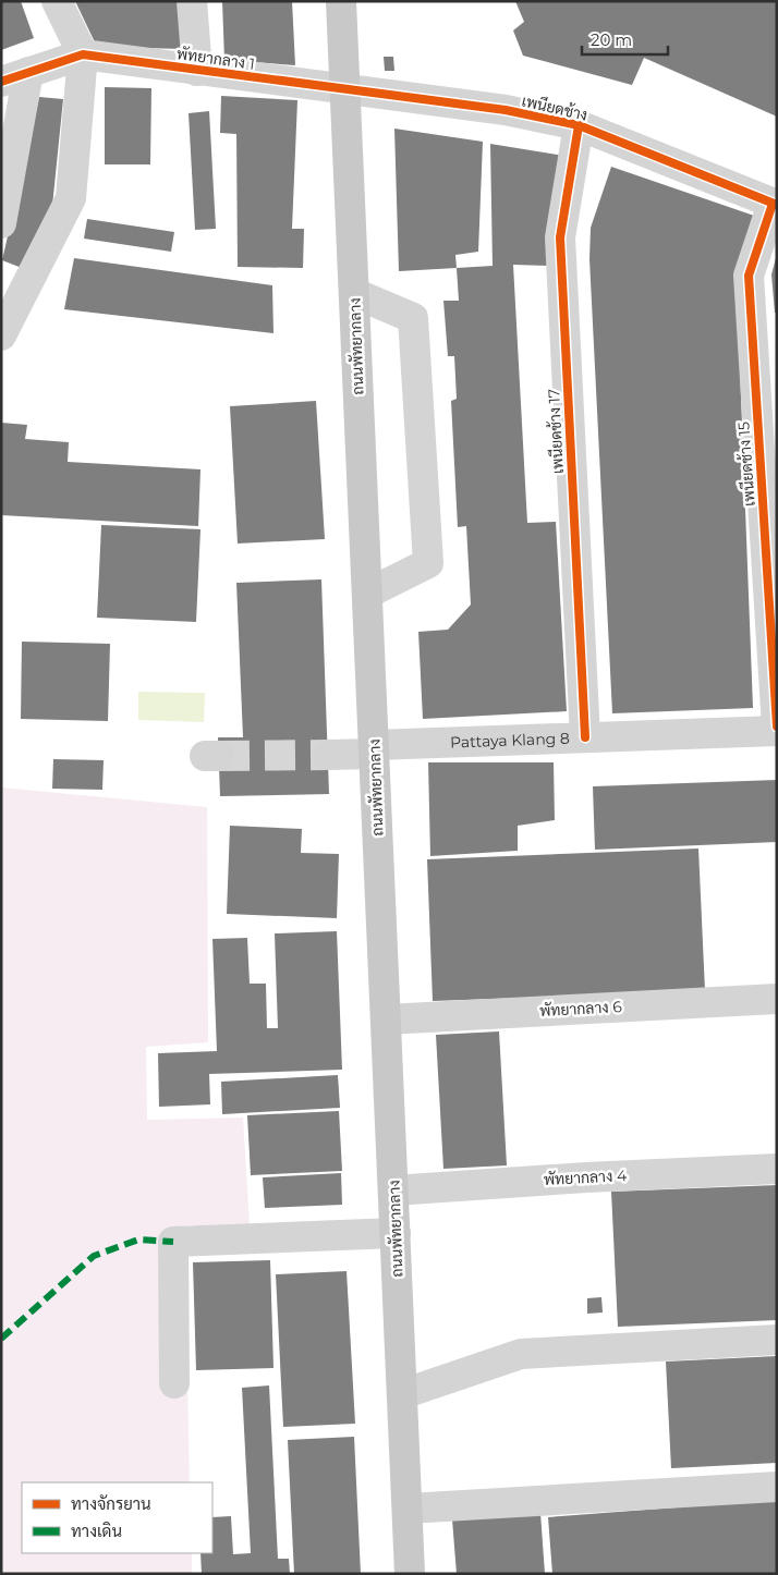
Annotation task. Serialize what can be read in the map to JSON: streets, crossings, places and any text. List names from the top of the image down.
{
  "streets": {
    "main road": ["ถนนพัทยากลาง"],
    "street": [
      "พัทยากลาง 1",
      "เพนียดช้าง",
      "เพนียดช้าง 17",
      "เพนียดช้าง 15",
      "Pattaya Klang 8",
      "พัทยากลาง 6",
      "พัทยากลาง 4"
    ]
  },
  "crossings": [
    ["พัทยากลาง 1", "เพนียดช้าง"],
    ["พัทยากลาง 1", "ถนนพัทยากลาง"],
    ["เพนียดช้าง", "ถนนพัทยากลาง"],
    ["เพนียดช้าง", "เพนียดช้าง 17"],
    ["เพนียดช้าง", "เพนียดช้าง 15"],
    ["ถนนพัทยากลาง", "Pattaya Klang 8"],
    ["ถนนพัทยากลาง", "พัทยากลาง 6"],
    ["ถนนพัทยากลาง", "พัทยากลาง 4"],
    ["เพนียดช้าง 17", "Pattaya Klang 8"],
    ["เพนียดช้าง 15", "Pattaya Klang 8"]
  ],
  "legend": ["ทางจักรยาน", "ทางเดิน"],
  "scale_bar": "20 m"
}
